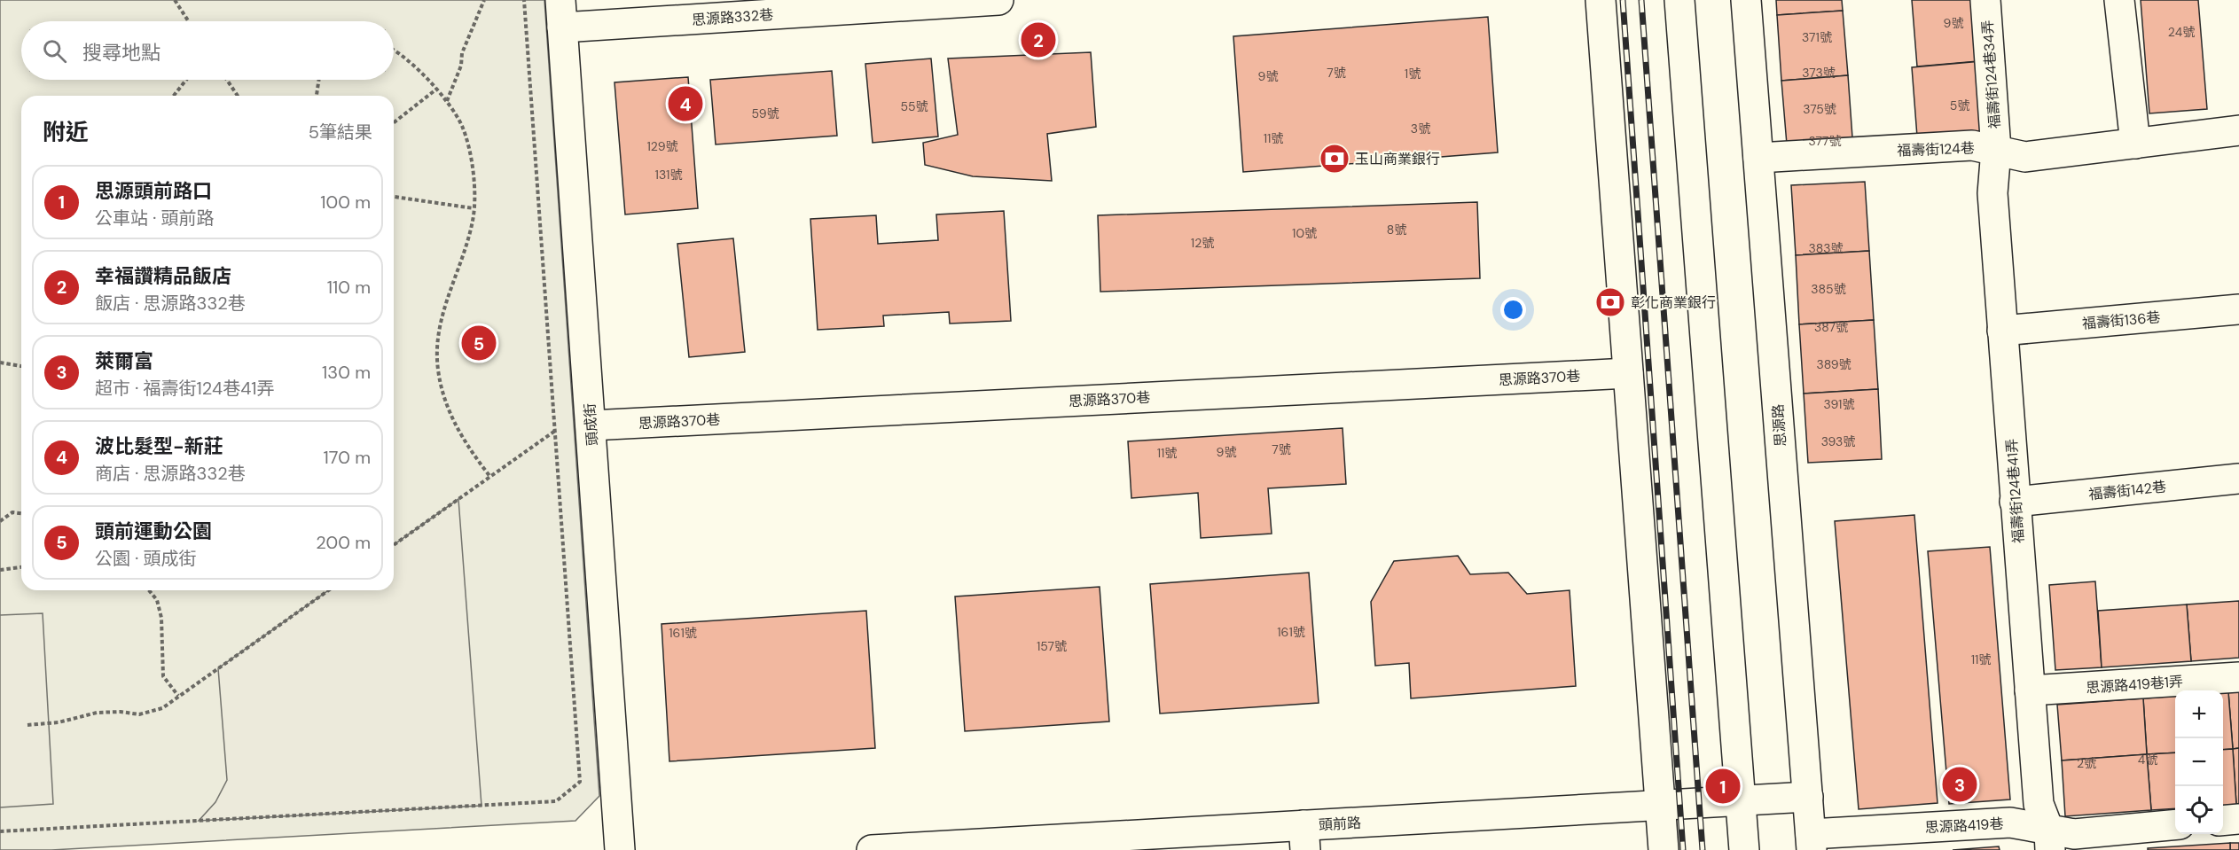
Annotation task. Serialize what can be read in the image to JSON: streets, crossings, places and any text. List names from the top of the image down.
{
  "streets": {
    "street": [
      "思源路332巷",
      "福壽街124巷34弄",
      "福壽街124巷",
      "福壽街136巷",
      "思源路370巷",
      "頭成街",
      "思源路",
      "福壽街142巷",
      "福壽街124巷41弄",
      "思源路419巷1弄",
      "頭前路",
      "思源路419巷"
    ]
  },
  "crossings": [
    ["思源路332巷", "頭成街"],
    ["福壽街124巷34弄", "福壽街124巷"],
    ["福壽街124巷34弄", "福壽街124巷41弄"],
    ["福壽街124巷", "思源路"],
    ["福壽街124巷", "福壽街124巷41弄"],
    ["福壽街136巷", "福壽街124巷41弄"],
    ["思源路370巷", "頭成街"],
    ["思源路", "頭前路"],
    ["思源路", "思源路419巷"],
    ["福壽街142巷", "福壽街124巷41弄"],
    ["福壽街124巷41弄", "思源路419巷1弄"],
    ["福壽街124巷41弄", "思源路419巷"]
  ],
  "places": {
    "bank": ["玉山商業銀行", "彰化商業銀行"]
  },
  "house_numbers": [
    "9號",
    "24號",
    "371號",
    "7號",
    "373號",
    "1號",
    "9號",
    "5號",
    "55號",
    "375號",
    "59號",
    "3號",
    "11號",
    "377號",
    "129號",
    "131號",
    "8號",
    "10號",
    "12號",
    "383號",
    "385號",
    "387號",
    "389號",
    "391號",
    "393號",
    "7號",
    "9號",
    "11號",
    "161號",
    "161號",
    "157號",
    "11號",
    "4號",
    "2號"
  ],
  "page": {
    "pins": [
      "2",
      "4",
      "5",
      "3",
      "1"
    ],
    "search": "搜尋地點",
    "heading": ["附近", "5筆結果"],
    "list": [
      {
        "mark": "1",
        "name": "思源頭前路口",
        "note": "公車站 · 頭前路",
        "value": "100 m"
      },
      {
        "mark": "2",
        "name": "幸福讚精品飯店",
        "note": "飯店 · 思源路332巷",
        "value": "110 m"
      },
      {
        "mark": "3",
        "name": "萊爾富",
        "note": "超市 · 福壽街124巷41弄",
        "value": "130 m"
      },
      {
        "mark": "4",
        "name": "波比髮型-新莊",
        "note": "商店 · 思源路332巷",
        "value": "170 m"
      },
      {
        "mark": "5",
        "name": "頭前運動公園",
        "note": "公園 · 頭成街",
        "value": "200 m"
      }
    ],
    "map_buttons": ["+", "−"]
  }
}
